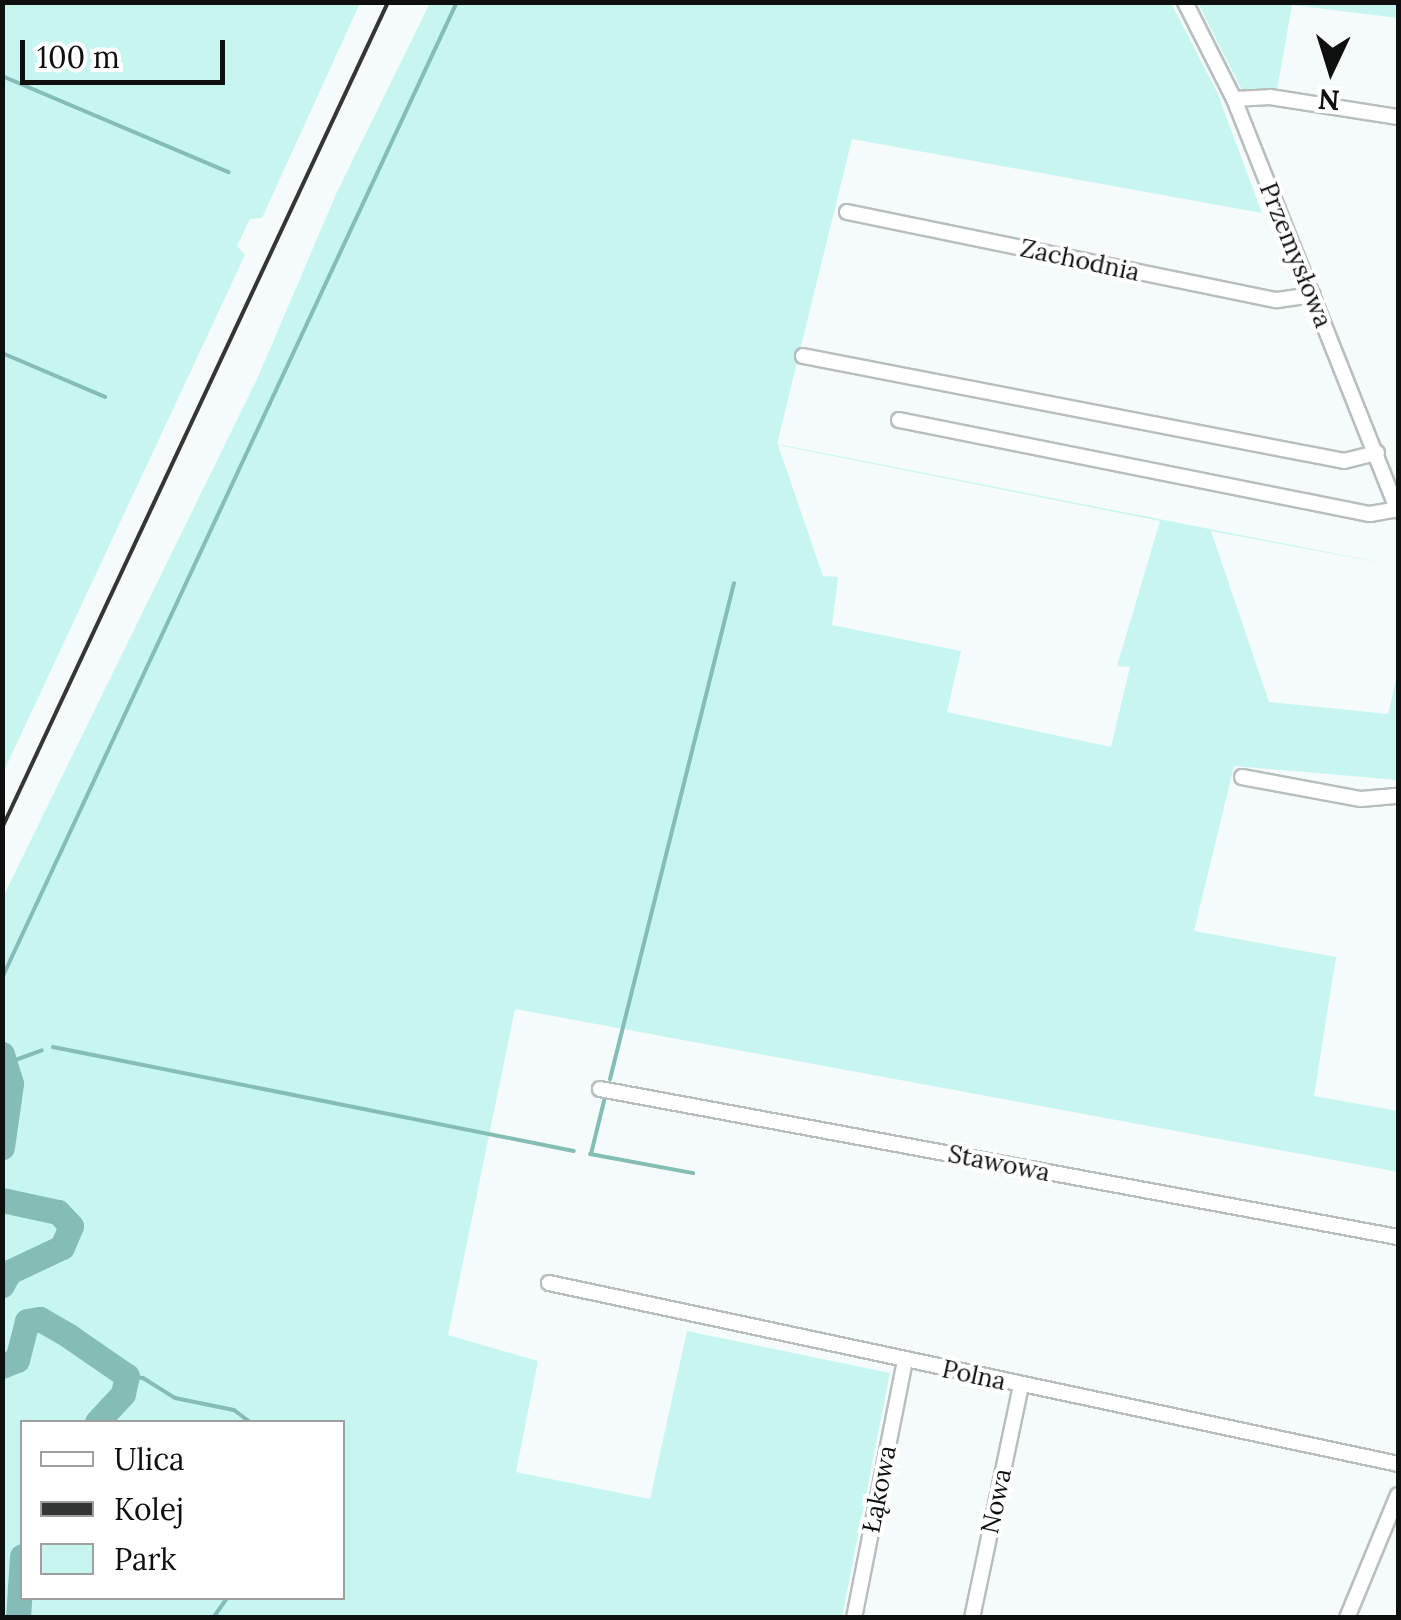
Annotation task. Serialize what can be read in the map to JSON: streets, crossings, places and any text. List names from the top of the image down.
{
  "streets": {
    "street": [
      "Przemysłowa",
      "Zachodnia",
      "Stawowa",
      "Polna",
      "Łąkowa",
      "Nowa"
    ]
  },
  "crossings": [
    ["Przemysłowa", "Zachodnia"],
    ["Polna", "Łąkowa"],
    ["Polna", "Nowa"]
  ],
  "legend": ["Ulica", "Kolej", "Park"],
  "scale_bar": "100 m",
  "north": "bottom"
}
